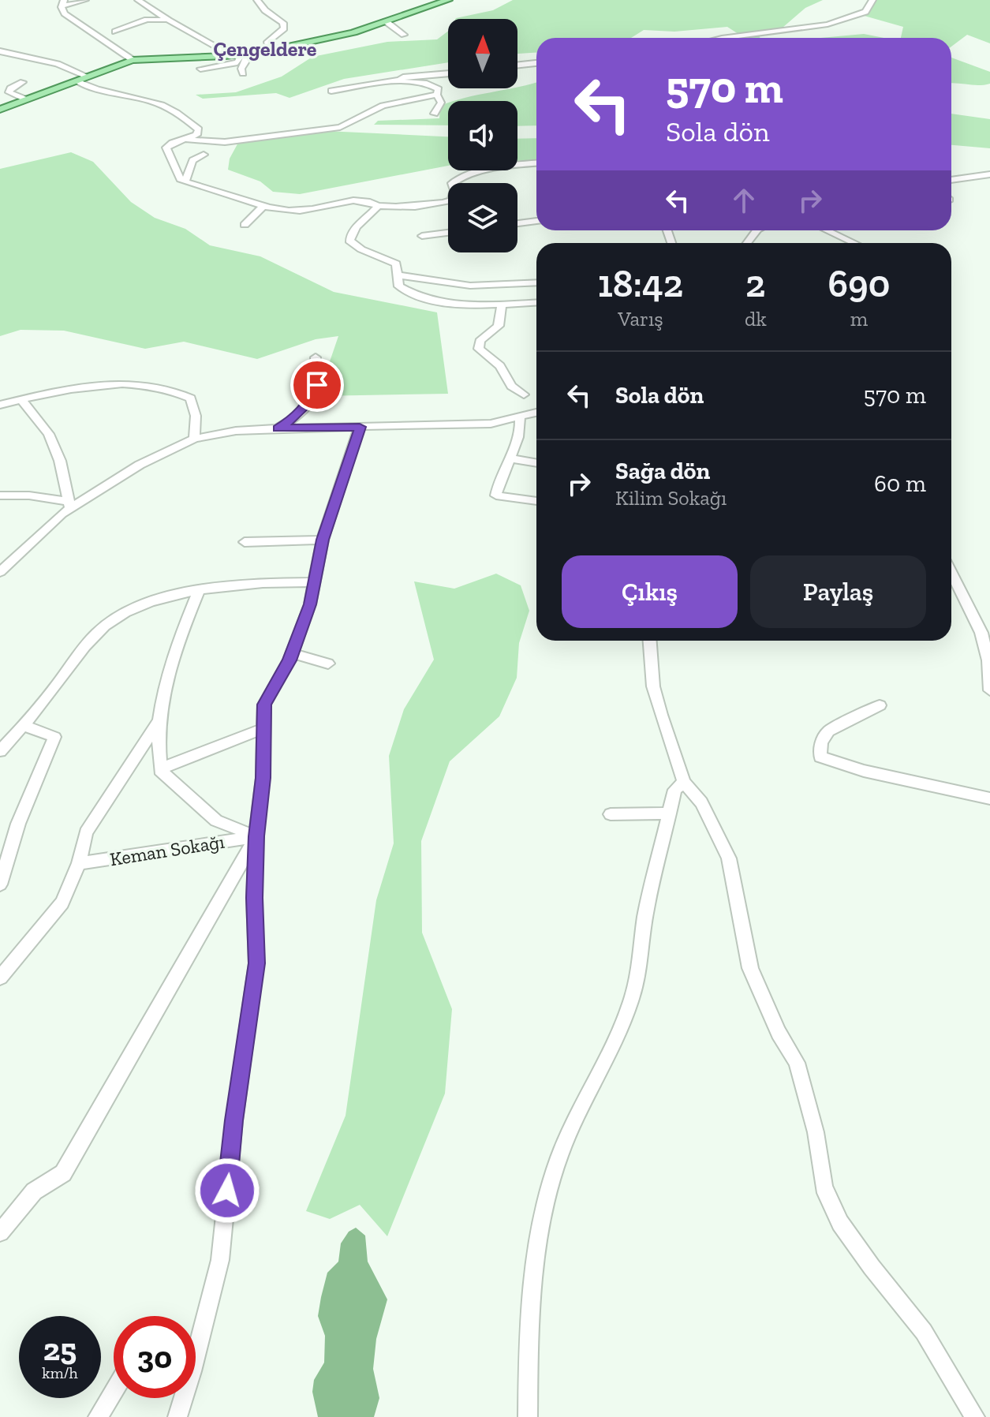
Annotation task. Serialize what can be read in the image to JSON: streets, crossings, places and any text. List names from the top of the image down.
{
  "streets": {
    "street": ["Keman Sokağı"]
  },
  "districts": ["Çengeldere"],
  "north": "top",
  "page": {
    "turn": ["570 m", "Sola dön"],
    "eta": [
      "18:42",
      "Varış",
      "2",
      "dk",
      "690",
      "m"
    ],
    "list": [
      {
        "name": "Sola dön",
        "value": "570 m"
      },
      {
        "name": "Sağa dön",
        "note": "Kilim Sokağı",
        "value": "60 m"
      }
    ],
    "buttons": ["Çıkış", "Paylaş"],
    "speed": "25 km/h",
    "limit": "30"
  }
}
